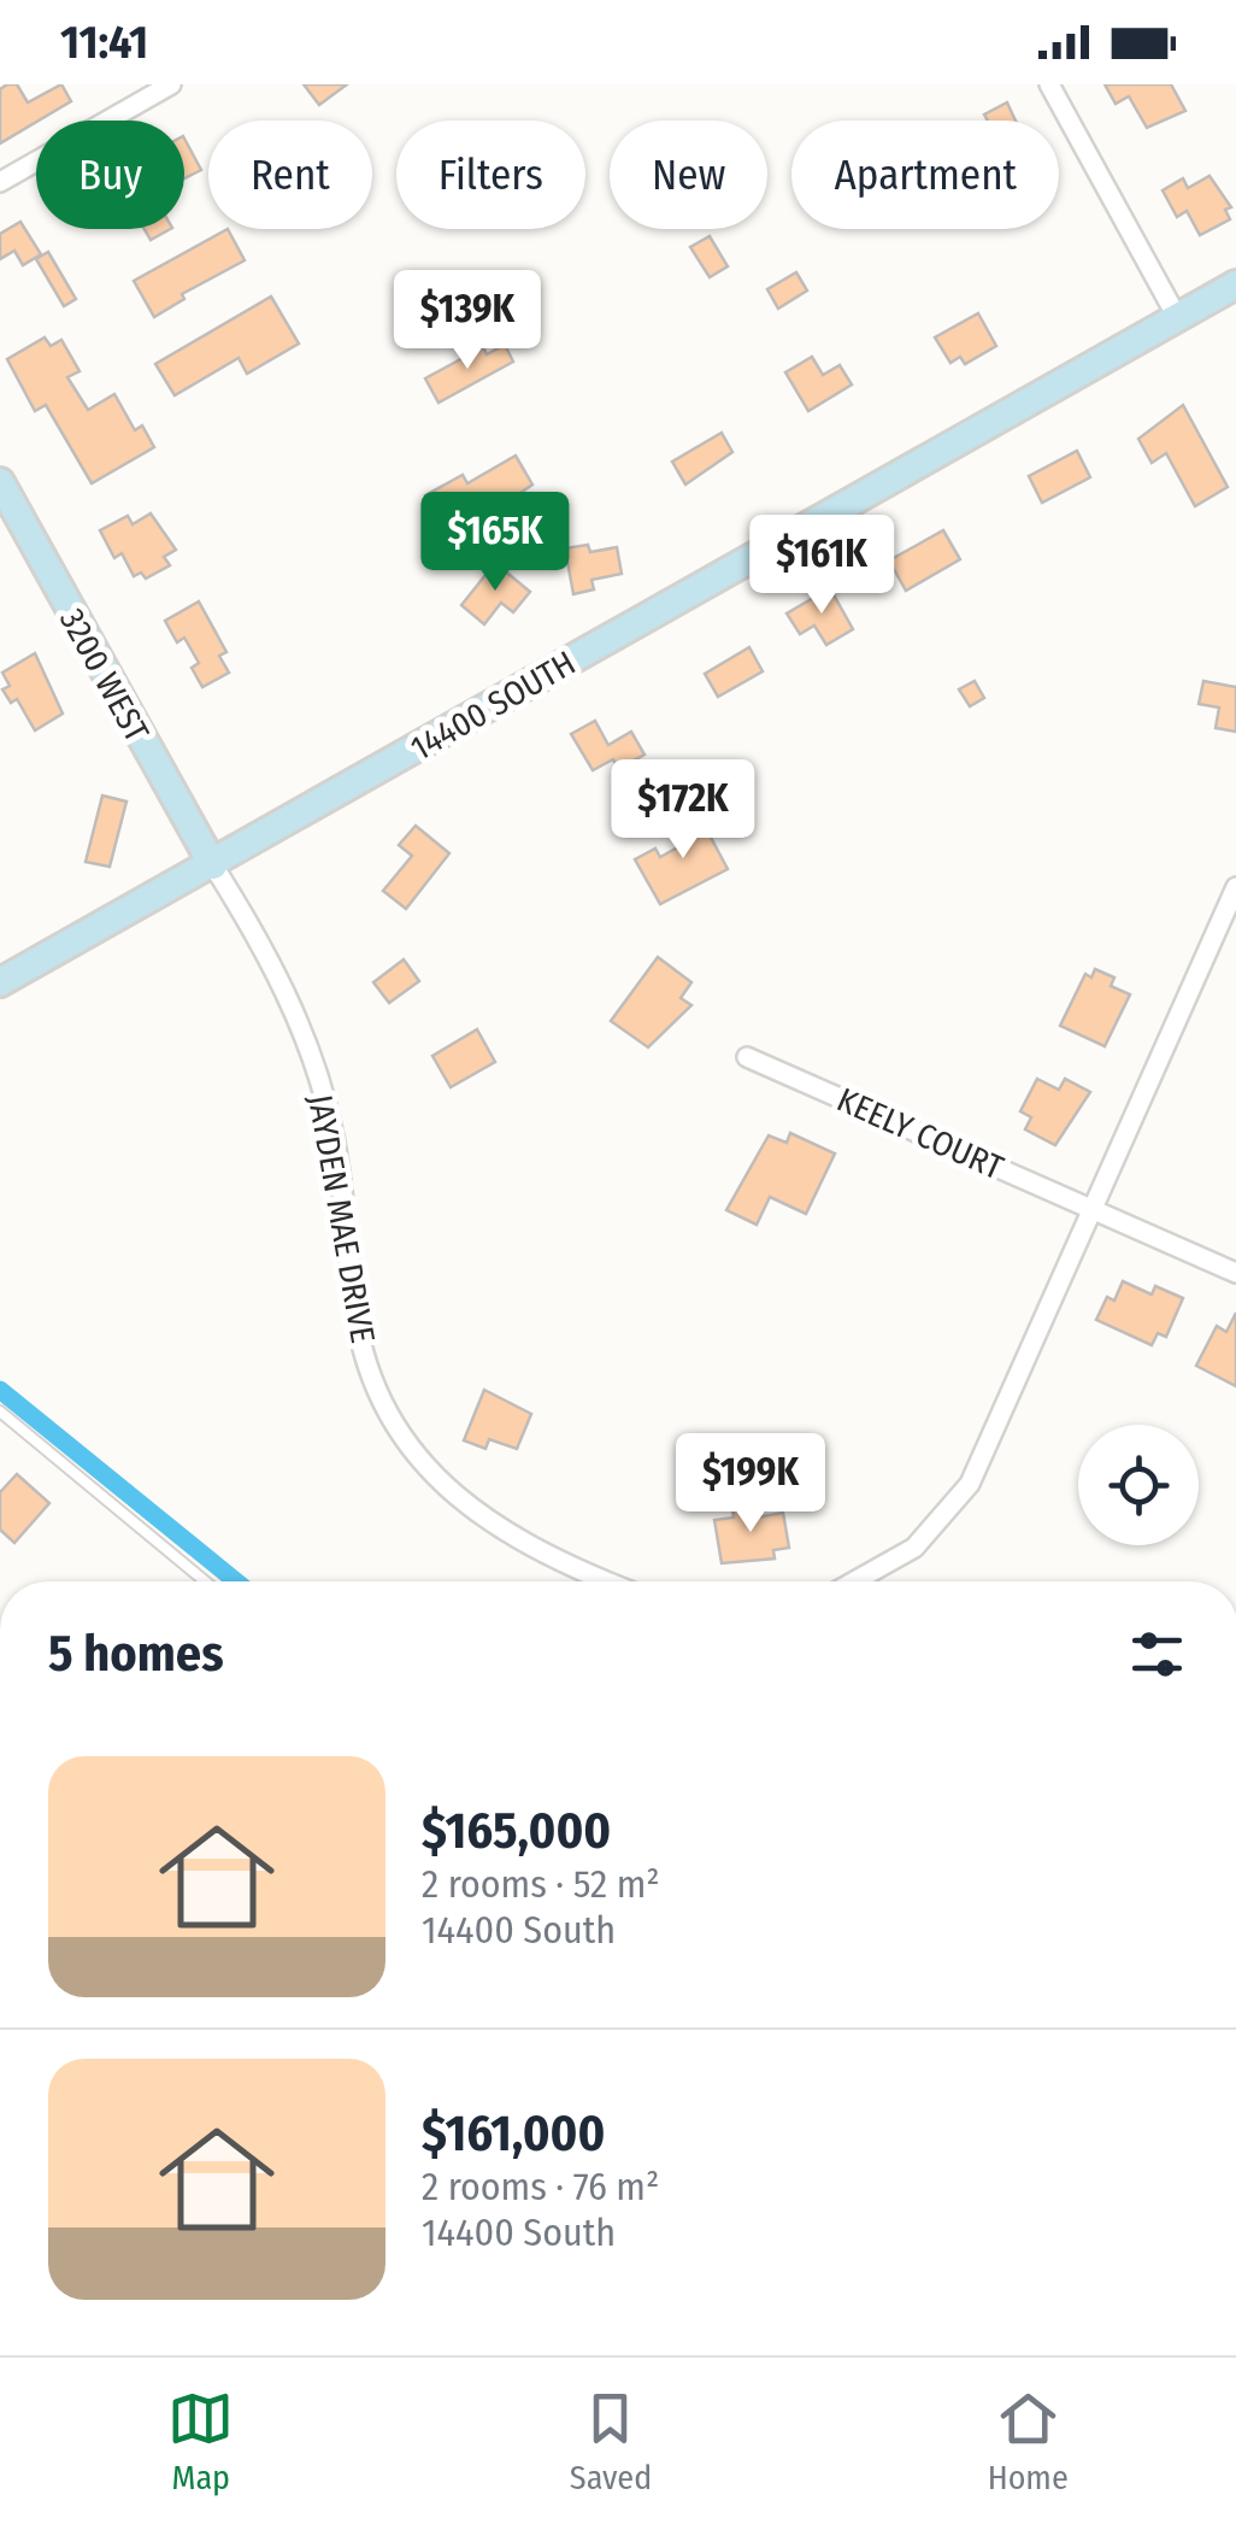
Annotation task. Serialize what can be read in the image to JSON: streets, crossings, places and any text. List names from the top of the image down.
{
  "streets": {
    "street": [
      "3200 WEST",
      "14400 SOUTH",
      "KEELY COURT",
      "JAYDEN MAE DRIVE"
    ]
  },
  "crossings": [
    ["3200 WEST", "14400 SOUTH"],
    ["3200 WEST", "JAYDEN MAE DRIVE"],
    ["14400 SOUTH", "JAYDEN MAE DRIVE"]
  ],
  "page": {
    "status": "11:41",
    "chip": [
      "Buy",
      "Rent",
      "Filters",
      "New",
      "Apartment"
    ],
    "price": [
      "$139K",
      "$165K",
      "$161K",
      "$172K",
      "$199K"
    ],
    "heading": "5 homes",
    "list": [
      {
        "name": "$165,000",
        "note": "2 rooms · 52 m² · 14400 South"
      },
      {
        "name": "$161,000",
        "note": "2 rooms · 76 m² · 14400 South"
      }
    ],
    "tabs": ["Map", "Saved", "Home"]
  }
}
